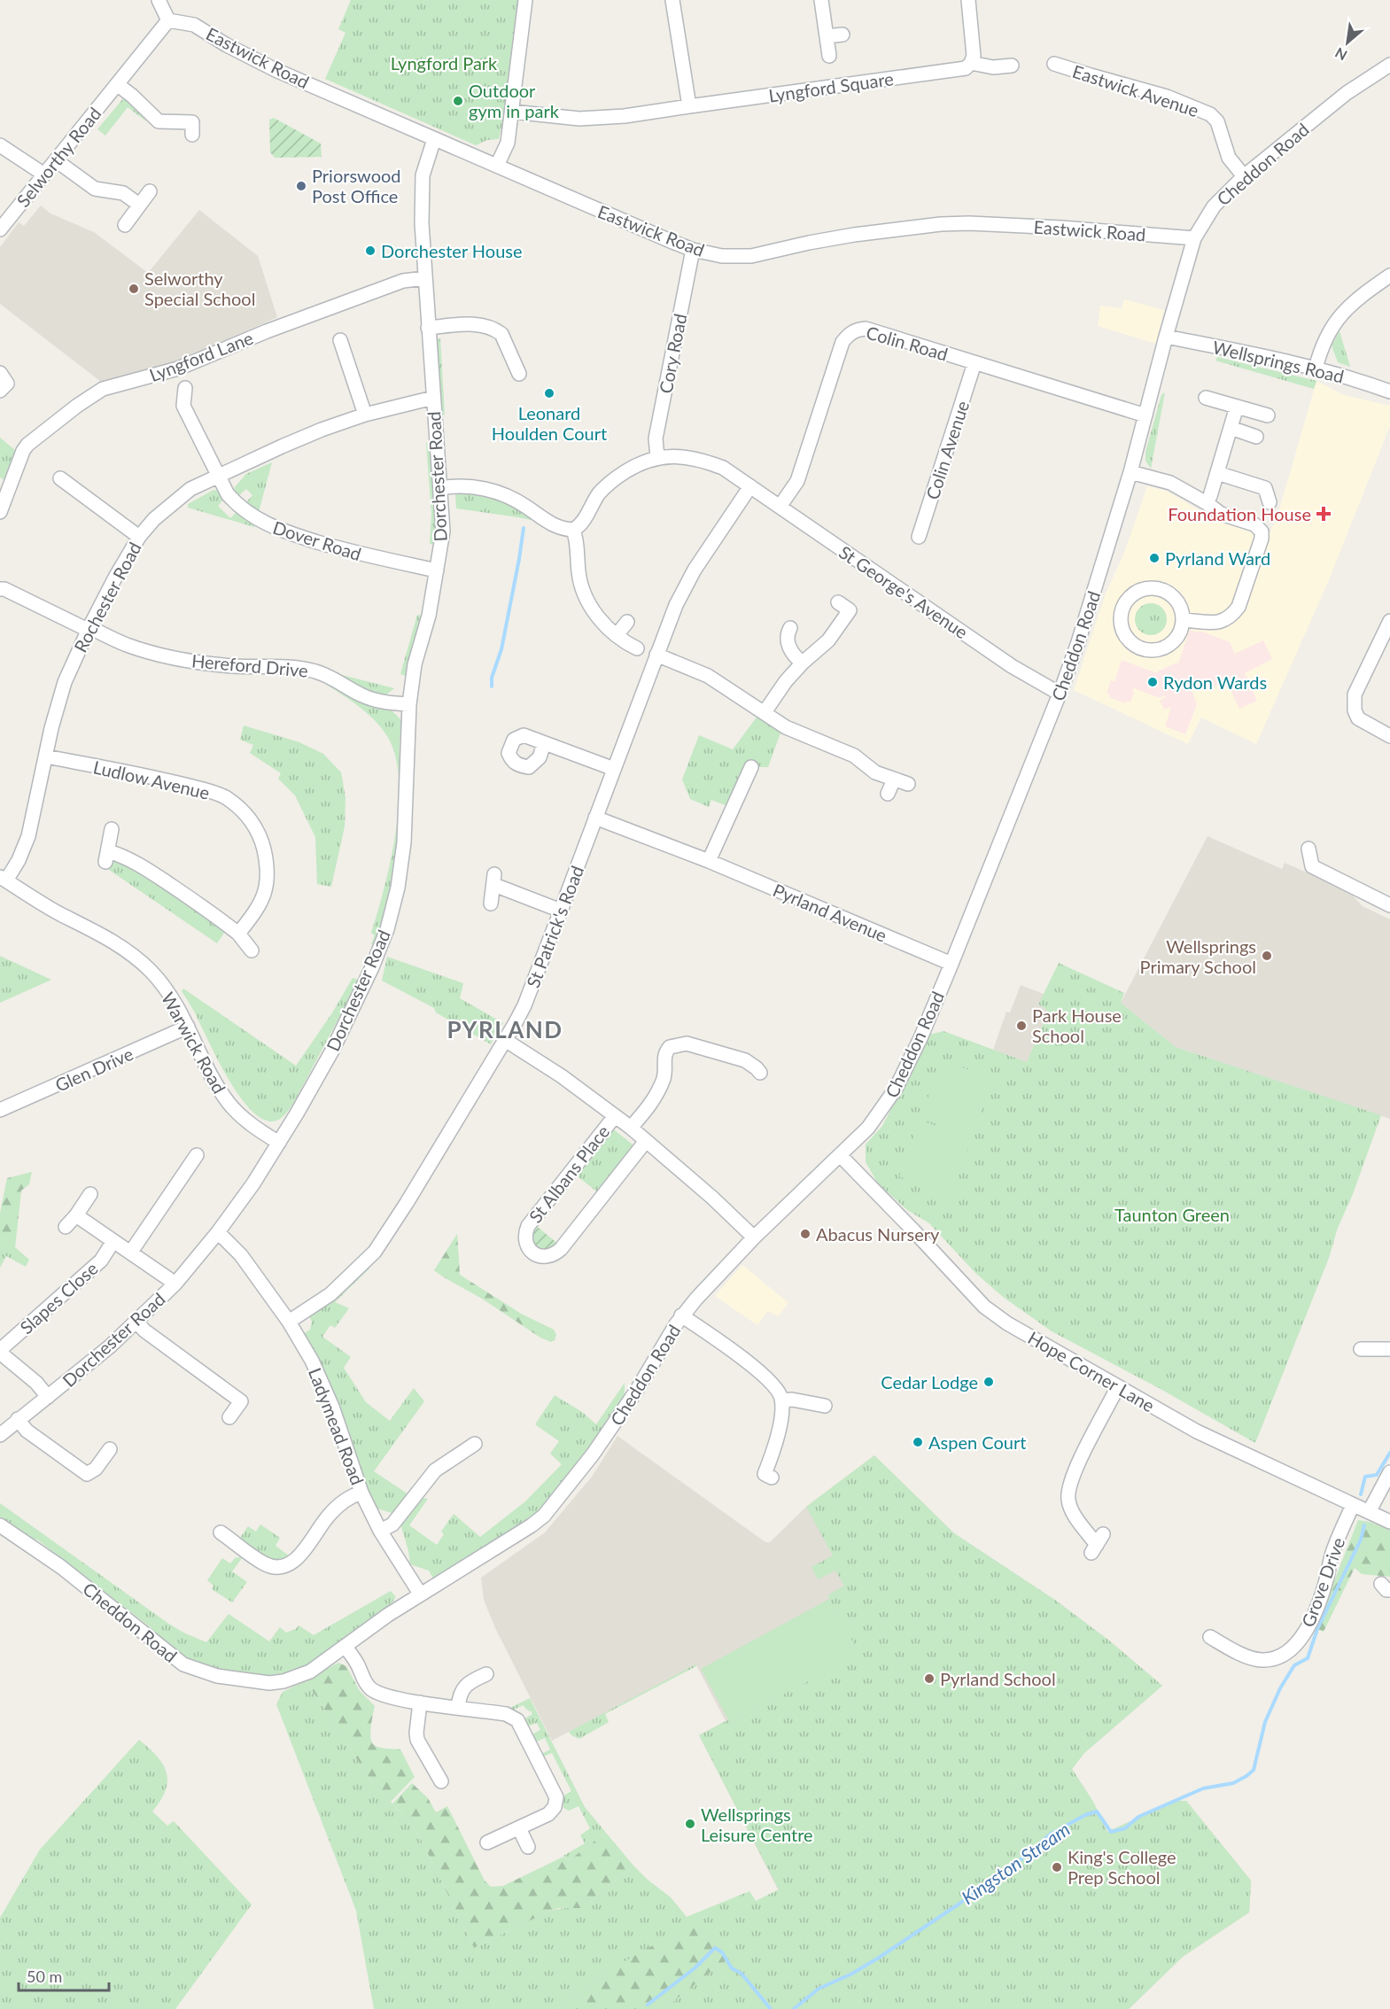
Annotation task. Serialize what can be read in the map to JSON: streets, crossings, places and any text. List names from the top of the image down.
{
  "streets": {
    "street": [
      "Eastwick Road",
      "Lyngford Square",
      "Eastwick Avenue",
      "Selworthy Road",
      "Cheddon Road",
      "Colin Road",
      "Cory Road",
      "Lyngford Lane",
      "Wellsprings Road",
      "Colin Avenue",
      "Dorchester Road",
      "Dover Road",
      "St George's Avenue",
      "Rochester Road",
      "Hereford Drive",
      "Ludlow Avenue",
      "Pyrland Avenue",
      "St Patrick's Road",
      "Warwick Road",
      "Glen Drive",
      "St Albans Place",
      "Slapes Close",
      "Hope Corner Lane",
      "Ladymead Road",
      "Grove Drive"
    ]
  },
  "crossings": [
    ["Eastwick Road", "Selworthy Road"],
    ["Eastwick Road", "Cheddon Road"],
    ["Eastwick Road", "Cory Road"],
    ["Eastwick Road", "Dorchester Road"],
    ["Eastwick Avenue", "Cheddon Road"],
    ["Cheddon Road", "Colin Road"],
    ["Cheddon Road", "Wellsprings Road"],
    ["Cheddon Road", "St George's Avenue"],
    ["Cheddon Road", "Pyrland Avenue"],
    ["Cheddon Road", "St Albans Place"],
    ["Cheddon Road", "Hope Corner Lane"],
    ["Cheddon Road", "Ladymead Road"],
    ["Colin Road", "Colin Avenue"],
    ["Colin Road", "St George's Avenue"],
    ["Cory Road", "St George's Avenue"],
    ["Lyngford Lane", "Dorchester Road"],
    ["Dorchester Road", "Dover Road"],
    ["Dorchester Road", "Rochester Road"],
    ["Dorchester Road", "Hereford Drive"],
    ["Dorchester Road", "Warwick Road"],
    ["Dorchester Road", "Slapes Close"],
    ["Dorchester Road", "Ladymead Road"],
    ["Dover Road", "Rochester Road"],
    ["St George's Avenue", "St Patrick's Road"],
    ["Rochester Road", "Hereford Drive"],
    ["Rochester Road", "Ludlow Avenue"],
    ["Rochester Road", "Warwick Road"],
    ["Pyrland Avenue", "St Patrick's Road"],
    ["St Patrick's Road", "St Albans Place"],
    ["St Patrick's Road", "Ladymead Road"],
    ["Warwick Road", "Glen Drive"],
    ["Hope Corner Lane", "Grove Drive"]
  ],
  "districts": ["PYRLAND"],
  "water": ["Kingston Stream"],
  "parks": ["Lyngford Park", "Taunton Green"],
  "places": {
    "other": [
      "Outdoor gym in park",
      "Priorswood Post Office",
      "Dorchester House",
      "Selworthy Special School",
      "Leonard Houlden Court",
      "Pyrland Ward",
      "Rydon Wards",
      "Wellsprings Primary School",
      "Park House School",
      "Abacus Nursery",
      "Cedar Lodge",
      "Aspen Court",
      "Pyrland School",
      "Wellsprings Leisure Centre",
      "King's College Prep School"
    ],
    "health": ["Foundation House"]
  },
  "scale_bar": "50 m",
  "north": "bottom left"
}
